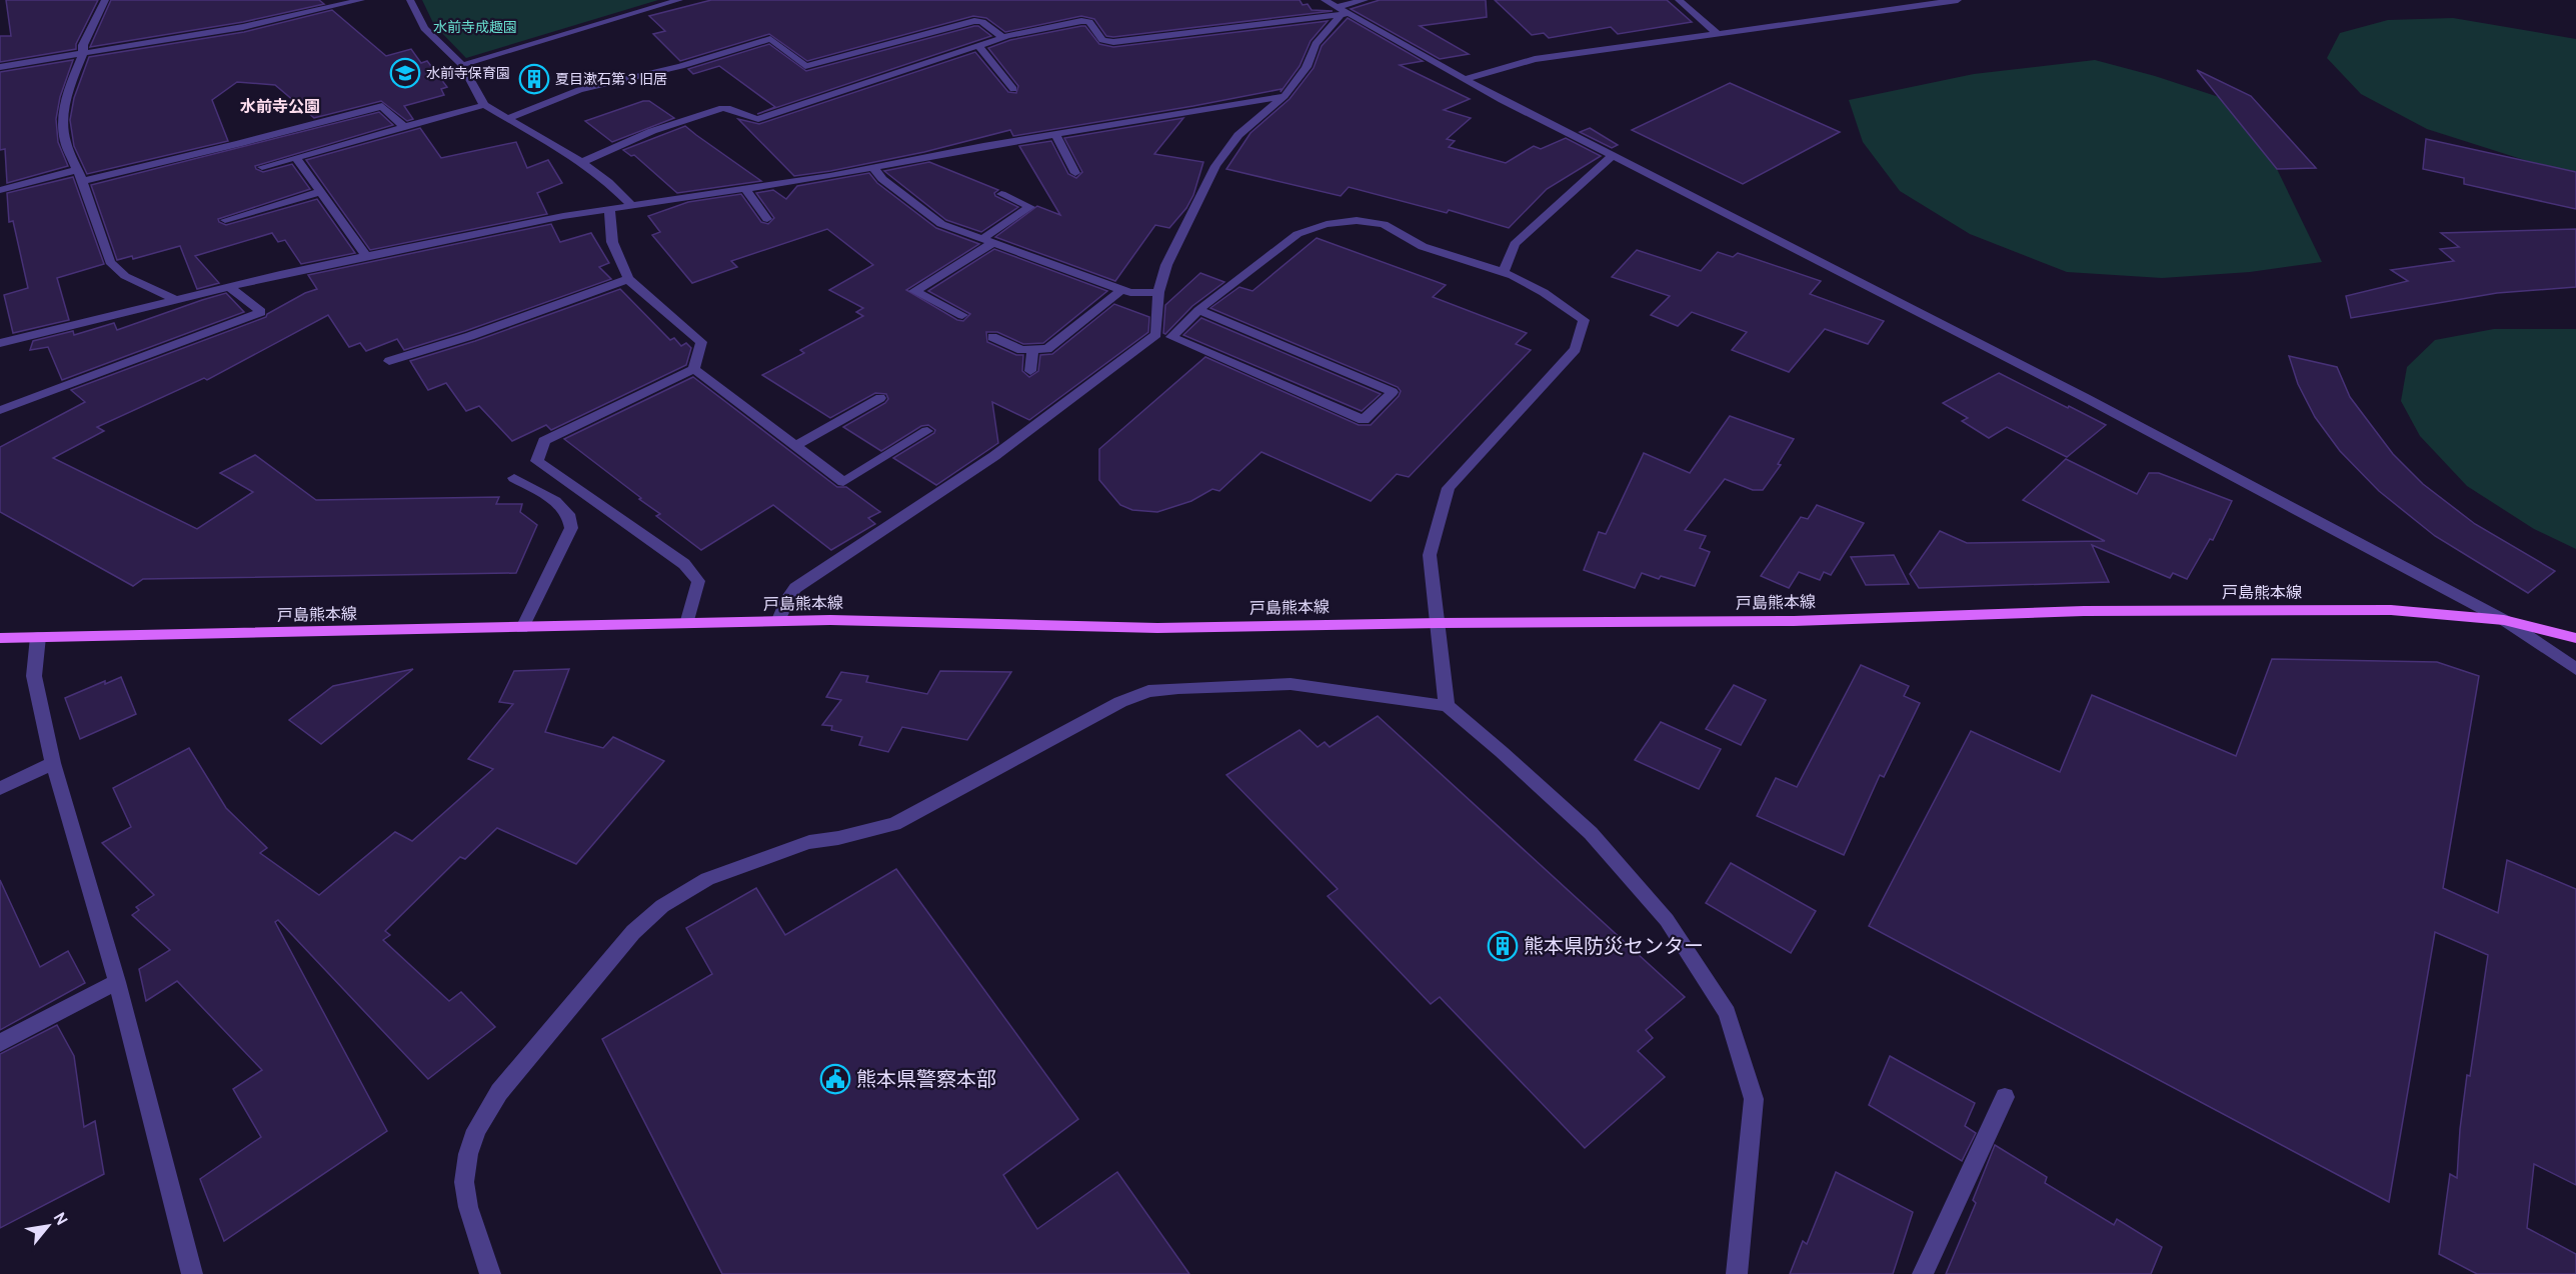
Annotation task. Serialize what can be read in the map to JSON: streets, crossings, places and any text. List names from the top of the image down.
{
  "streets": {
    "main road": ["戸島熊本線"]
  },
  "districts": ["水前寺公園"],
  "parks": ["水前寺成趣園"],
  "places": {
    "school or university": ["水前寺保育園"],
    "building": ["夏目漱石第３旧居", "熊本県防災センター"],
    "public building": ["熊本県警察本部"]
  },
  "north": "top right"
}
